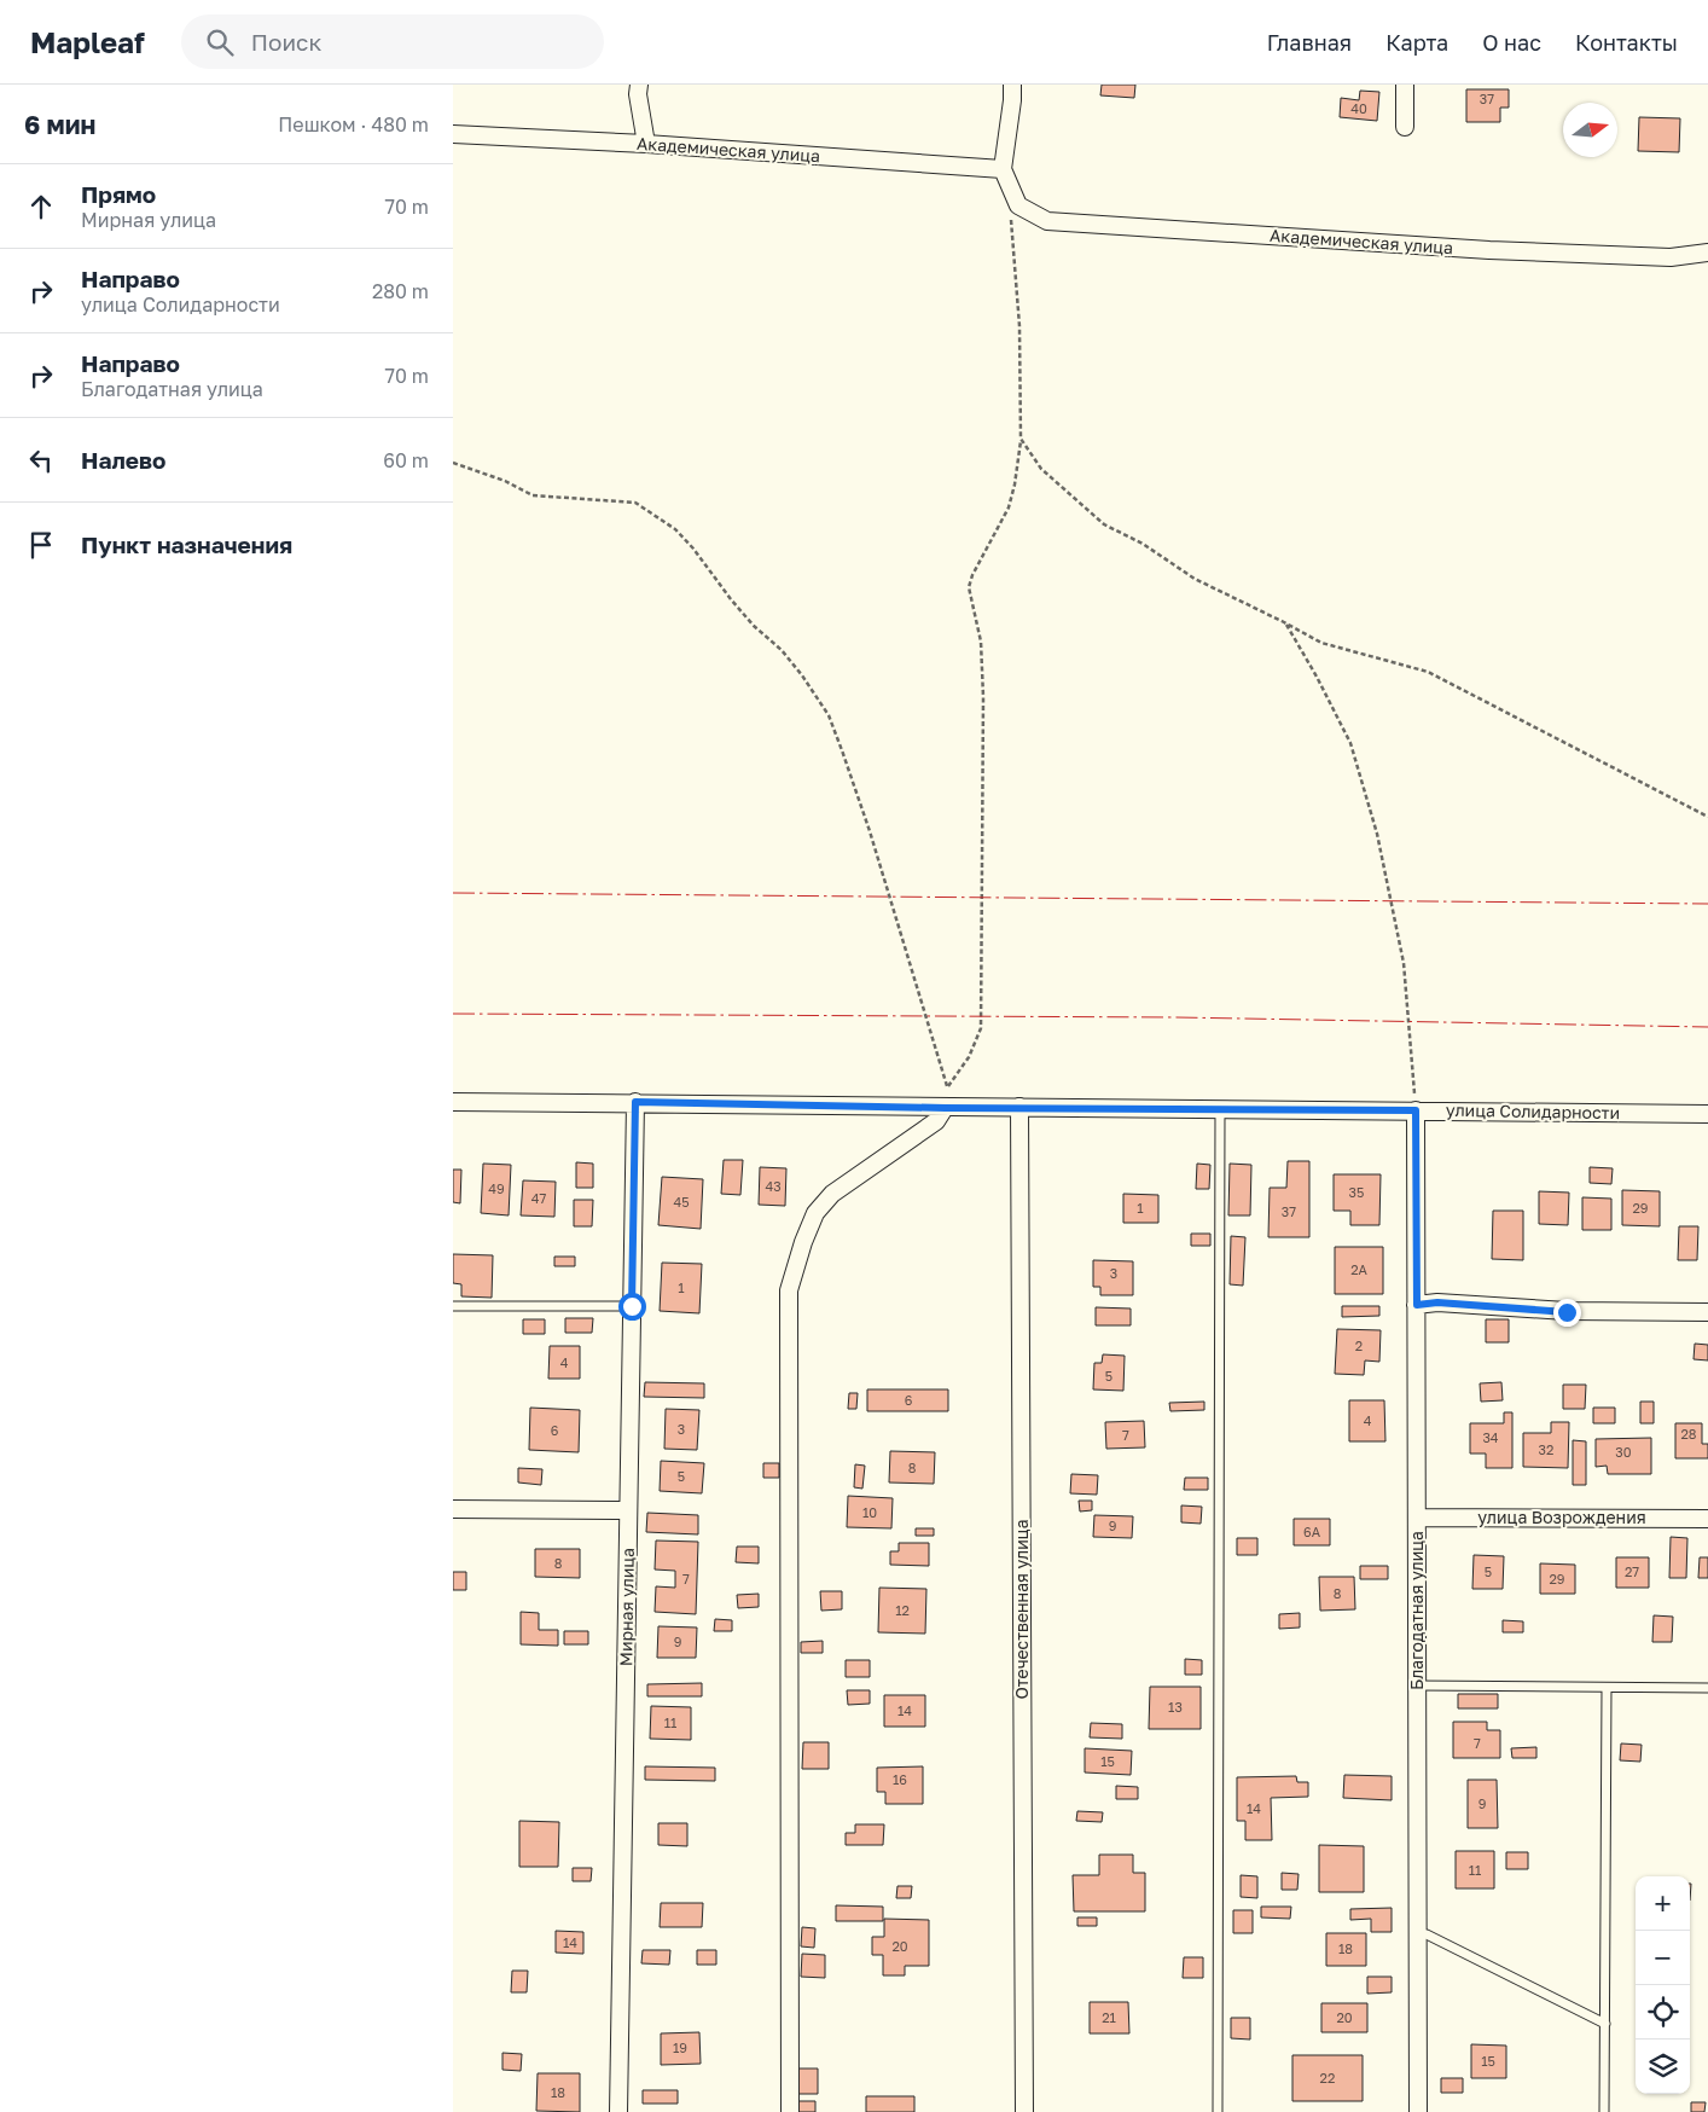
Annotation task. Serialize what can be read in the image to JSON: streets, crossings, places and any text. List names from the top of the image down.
{
  "streets": {
    "street": [
      "Академическая улица",
      "улица Солидарности",
      "улица Возрождения",
      "Мирная улица",
      "Отечественная улица",
      "Благодатная улица"
    ]
  },
  "crossings": [
    ["улица Солидарности", "Мирная улица"],
    ["улица Солидарности", "Отечественная улица"],
    ["улица Солидарности", "Благодатная улица"],
    ["улица Возрождения", "Благодатная улица"]
  ],
  "house_numbers": [
    "37",
    "40",
    "43",
    "49",
    "35",
    "47",
    "45",
    "1",
    "29",
    "37",
    "2А",
    "3",
    "1",
    "2",
    "4",
    "5",
    "6",
    "4",
    "3",
    "6",
    "28",
    "7",
    "34",
    "32",
    "30",
    "8",
    "5",
    "10",
    "9",
    "6А",
    "8",
    "5",
    "27",
    "7",
    "29",
    "8",
    "12",
    "9",
    "13",
    "14",
    "11",
    "7",
    "15",
    "16",
    "9",
    "14",
    "11",
    "14",
    "20",
    "18",
    "21",
    "20",
    "19",
    "15",
    "22",
    "18"
  ],
  "north": "right",
  "page": {
    "header": "Mapleaf",
    "search": "Поиск",
    "nav": [
      "Главная",
      "Карта",
      "О нас",
      "Контакты"
    ],
    "heading": ["6 мин", "Пешком · 480 m"],
    "list": [
      ["Прямо", "Мирная улица", "70 m"],
      ["Направо", "улица Солидарности", "280 m"],
      ["Направо", "Благодатная улица", "70 m"],
      ["Налево", "60 m"],
      "Пункт назначения"
    ],
    "map_buttons": ["+", "−"]
  }
}
